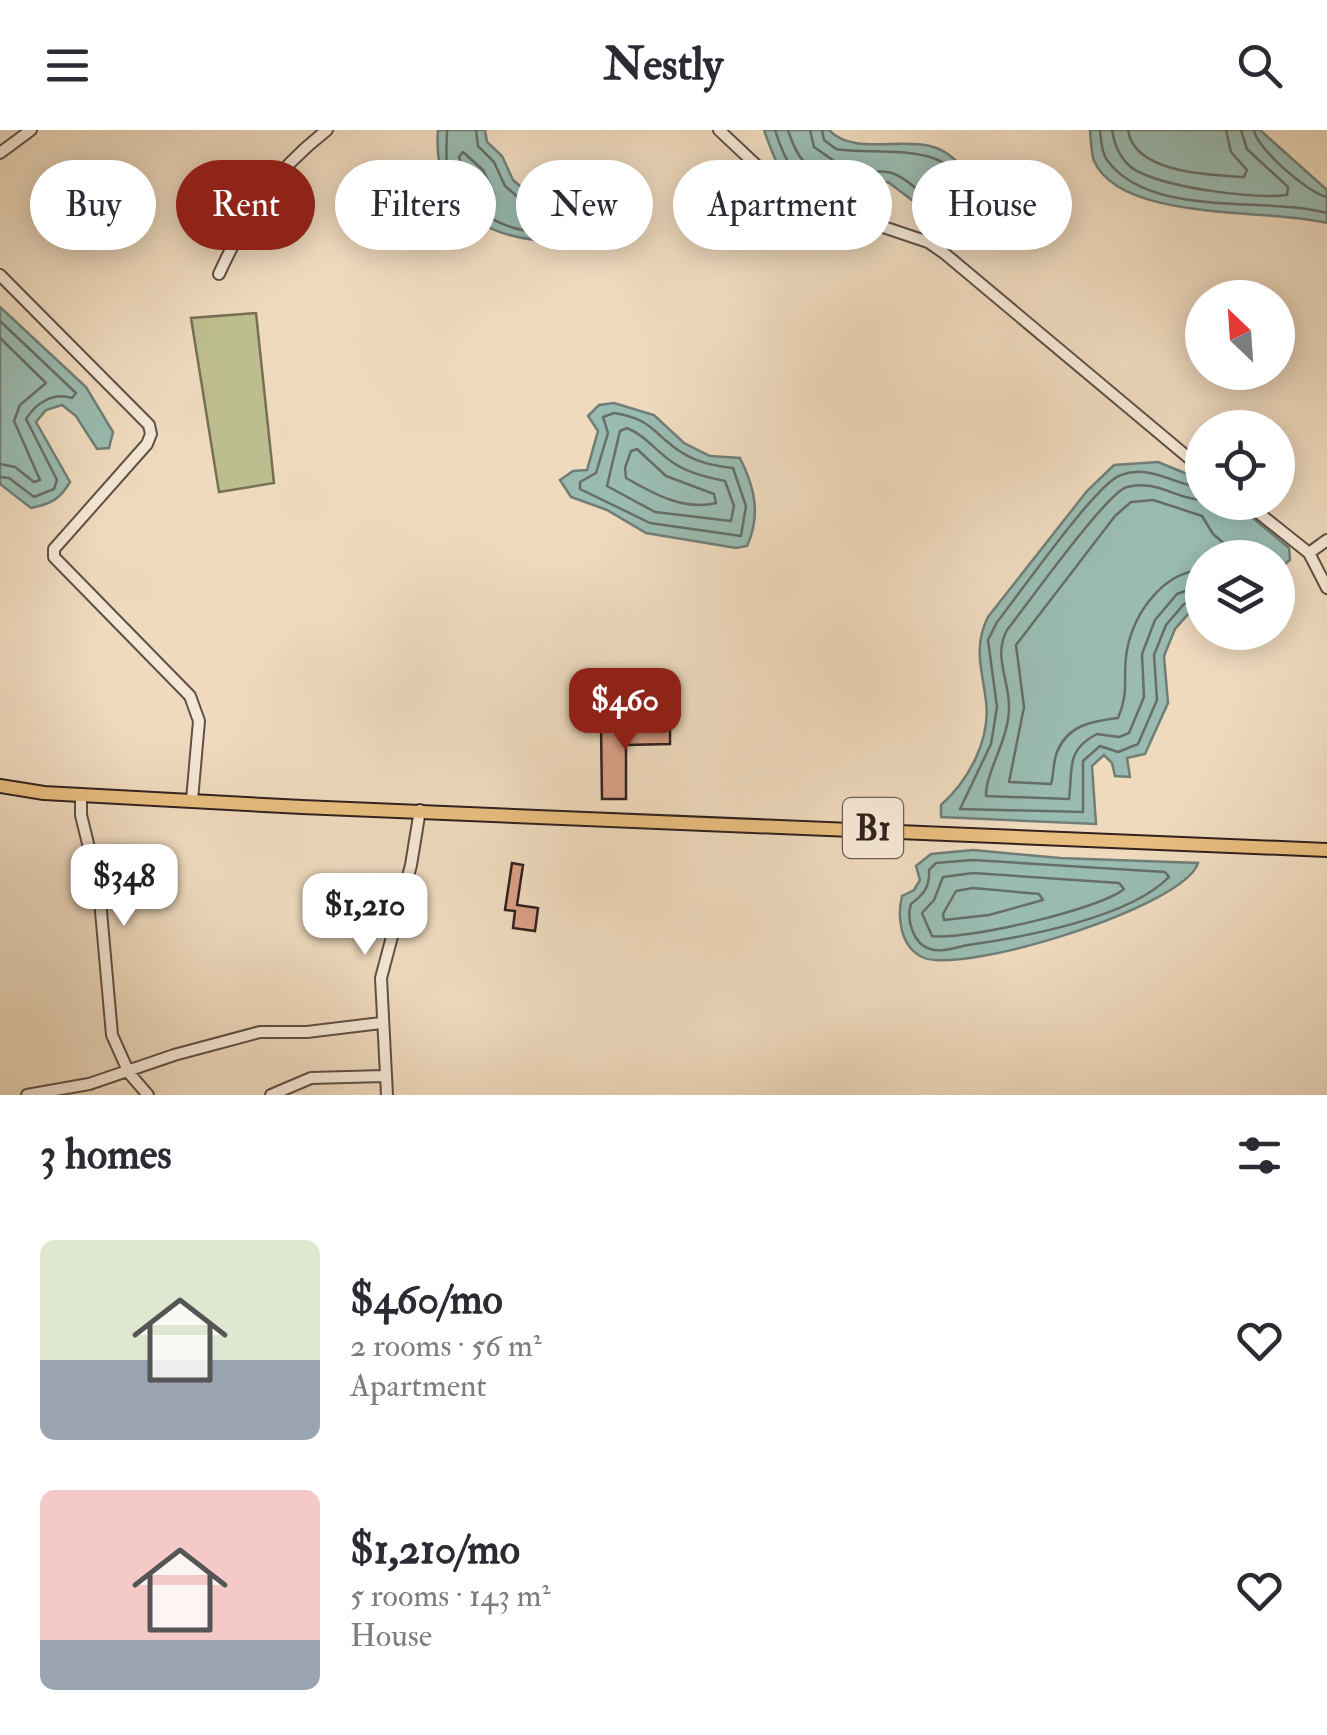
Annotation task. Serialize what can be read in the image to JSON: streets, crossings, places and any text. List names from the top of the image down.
{
  "streets": {
    "main road": ["B1"]
  },
  "north": "top left",
  "page": {
    "header": "Nestly",
    "chip": [
      "Buy",
      "Rent",
      "Filters",
      "New",
      "Apartment",
      "House"
    ],
    "price": ["$460", "$348", "$1,210"],
    "heading": "3 homes",
    "list": [
      {
        "name": "$460/mo",
        "note": "2 rooms · 56 m² · Apartment"
      },
      {
        "name": "$1,210/mo",
        "note": "5 rooms · 143 m² · House"
      }
    ]
  }
}
